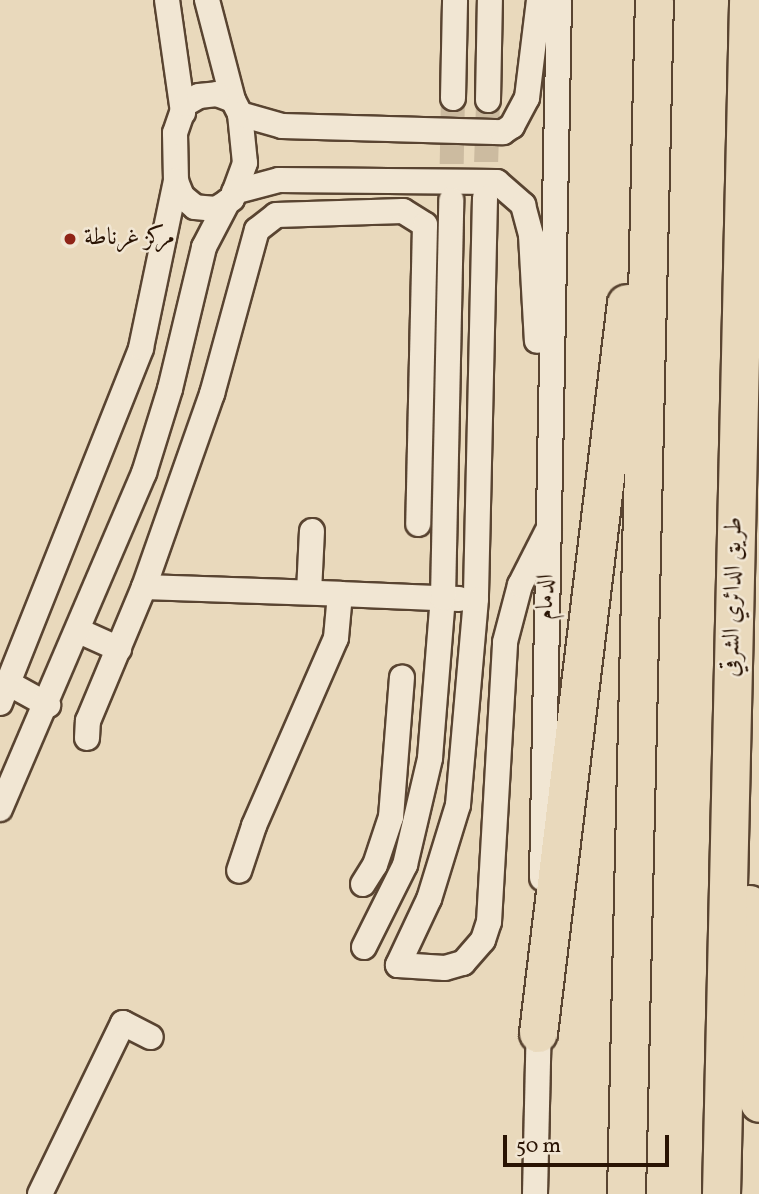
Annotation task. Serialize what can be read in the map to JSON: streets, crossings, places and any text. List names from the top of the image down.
{
  "streets": {
    "highway": ["طريق الدائري الشرقي"],
    "street": ["الدمام"]
  },
  "places": ["مركز غرناطة"],
  "scale_bar": "50 m"
}
